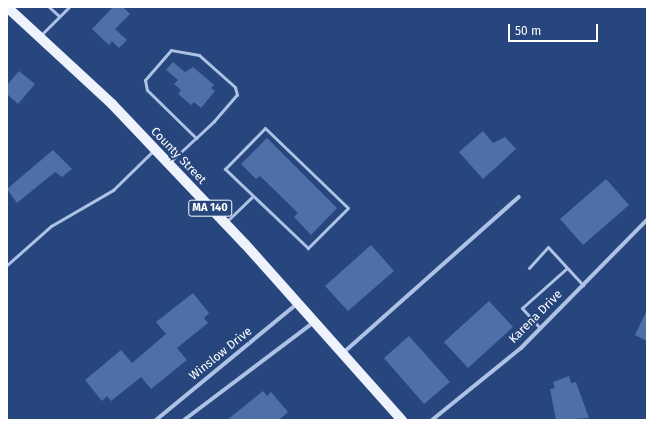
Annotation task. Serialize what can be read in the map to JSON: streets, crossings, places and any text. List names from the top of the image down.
{
  "streets": {
    "main road": ["County Street", "MA 140"],
    "street": ["Karena Drive", "Winslow Drive"]
  },
  "crossings": [
    ["County Street", "Winslow Drive"]
  ],
  "scale_bar": "50 m"
}
